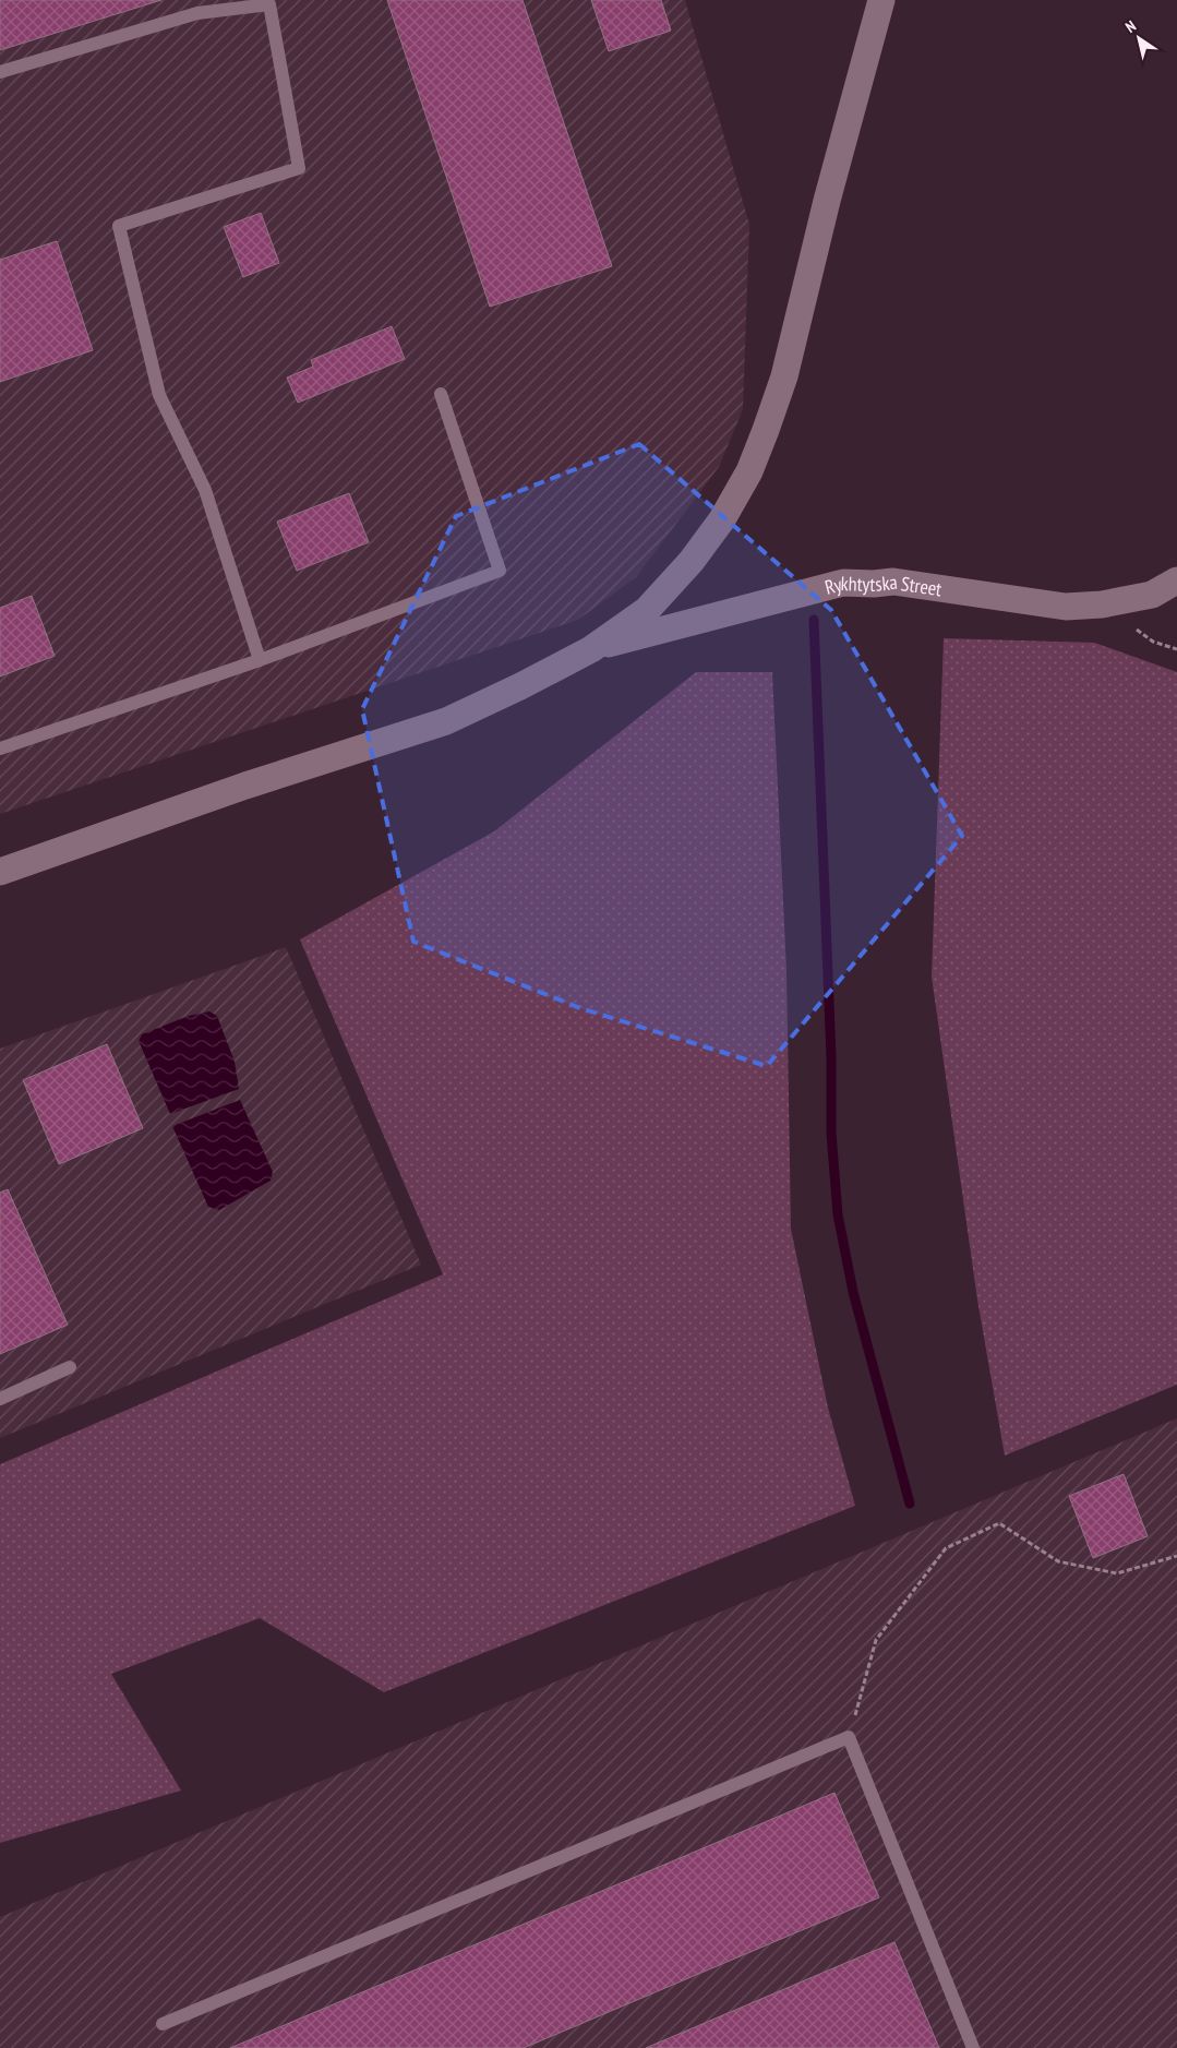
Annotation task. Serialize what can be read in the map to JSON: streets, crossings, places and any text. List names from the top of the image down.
{
  "streets": {
    "street": ["Rykhtytska Street"]
  },
  "north": "top left"
}
